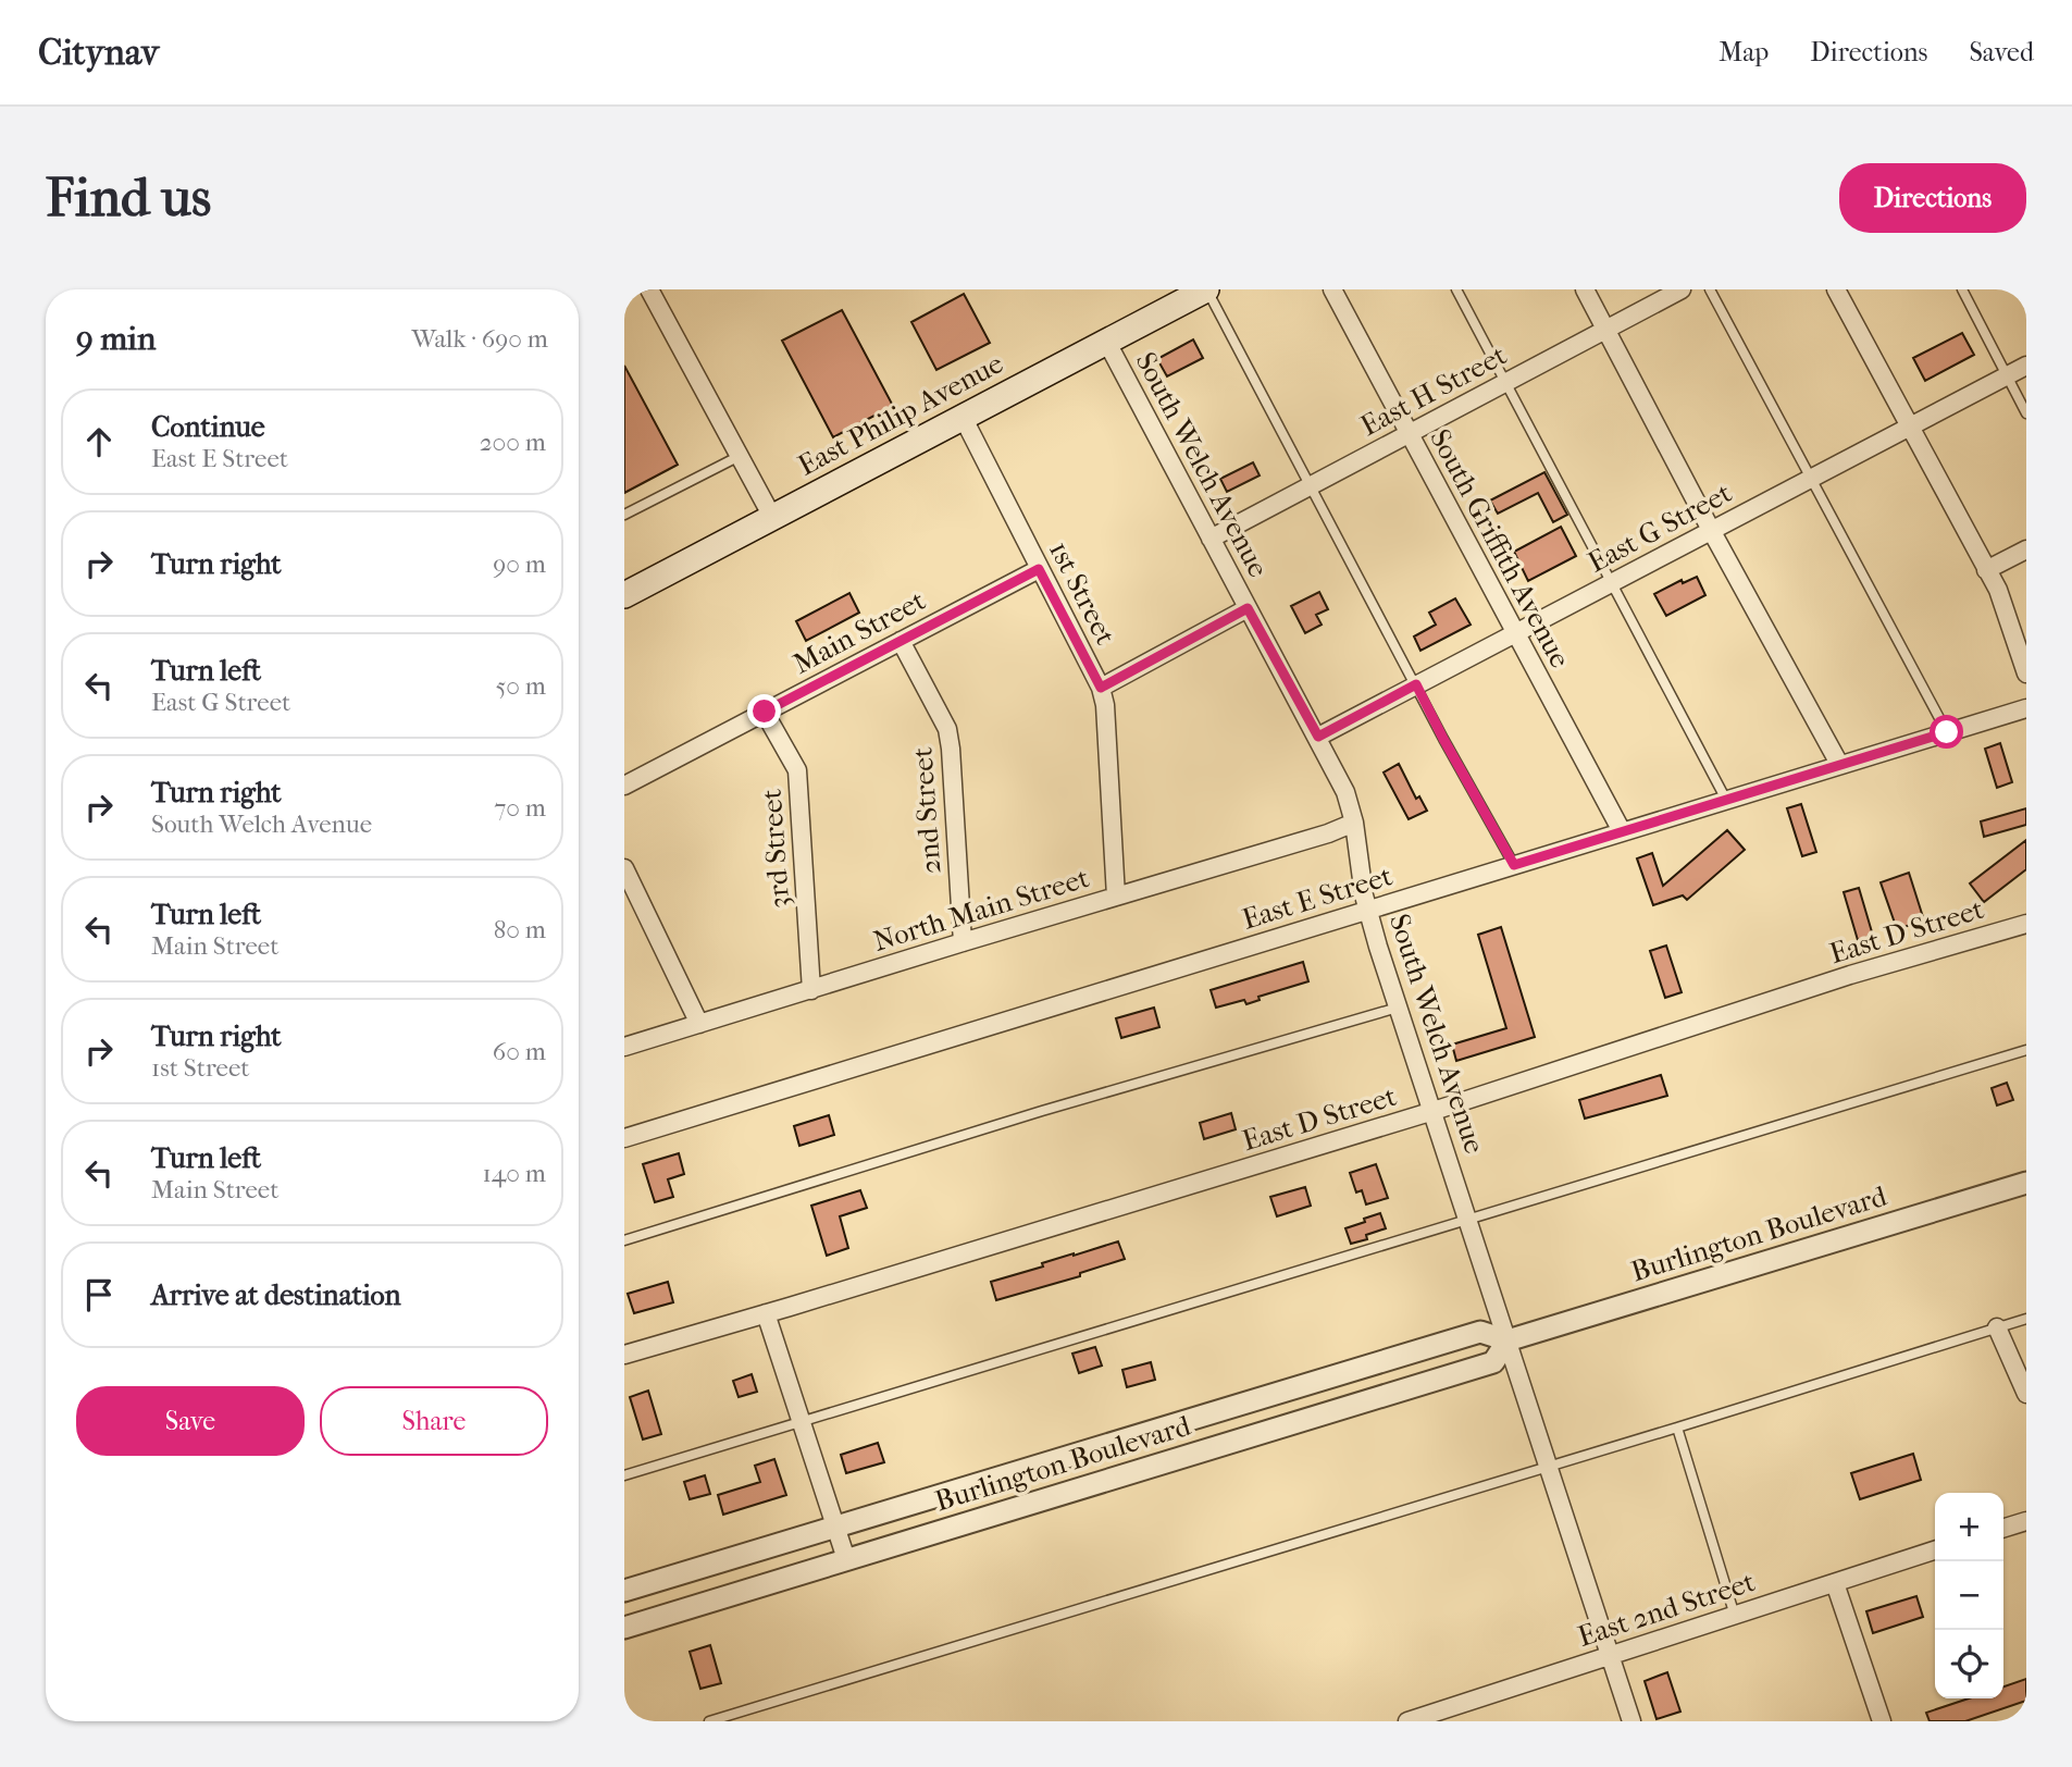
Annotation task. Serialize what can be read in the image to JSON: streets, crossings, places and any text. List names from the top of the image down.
{
  "streets": {
    "main road": ["East Philip Avenue"],
    "street": [
      "East H Street",
      "South Welch Avenue",
      "East G Street",
      "South Griffith Avenue",
      "1st Street",
      "Main Street",
      "2nd Street",
      "3rd Street",
      "East E Street",
      "North Main Street",
      "East D Street",
      "Burlington Boulevard",
      "East 2nd Street"
    ]
  },
  "crossings": [
    ["East H Street", "South Welch Avenue"],
    ["East H Street", "South Griffith Avenue"],
    ["East Philip Avenue", "South Welch Avenue"],
    ["East Philip Avenue", "1st Street"],
    ["South Welch Avenue", "East G Street"],
    ["South Welch Avenue", "East E Street"],
    ["South Welch Avenue", "North Main Street"],
    ["South Welch Avenue", "East D Street"],
    ["South Welch Avenue", "Burlington Boulevard"],
    ["South Welch Avenue", "East 2nd Street"],
    ["East G Street", "South Griffith Avenue"],
    ["South Griffith Avenue", "East E Street"],
    ["1st Street", "Main Street"],
    ["1st Street", "North Main Street"],
    ["Main Street", "2nd Street"],
    ["Main Street", "3rd Street"],
    ["2nd Street", "North Main Street"],
    ["3rd Street", "North Main Street"]
  ],
  "page": {
    "header": "Citynav",
    "nav": ["Map", "Directions", "Saved"],
    "buttons": [
      "Directions",
      ["Save", "Share"]
    ],
    "title": "Find us",
    "heading": ["9 min", "Walk · 690 m"],
    "list": [
      ["Continue", "East E Street", "200 m"],
      ["Turn right", "90 m"],
      ["Turn left", "East G Street", "50 m"],
      ["Turn right", "South Welch Avenue", "70 m"],
      ["Turn left", "Main Street", "80 m"],
      ["Turn right", "1st Street", "60 m"],
      ["Turn left", "Main Street", "140 m"],
      "Arrive at destination"
    ],
    "map_buttons": ["+", "−"]
  }
}
